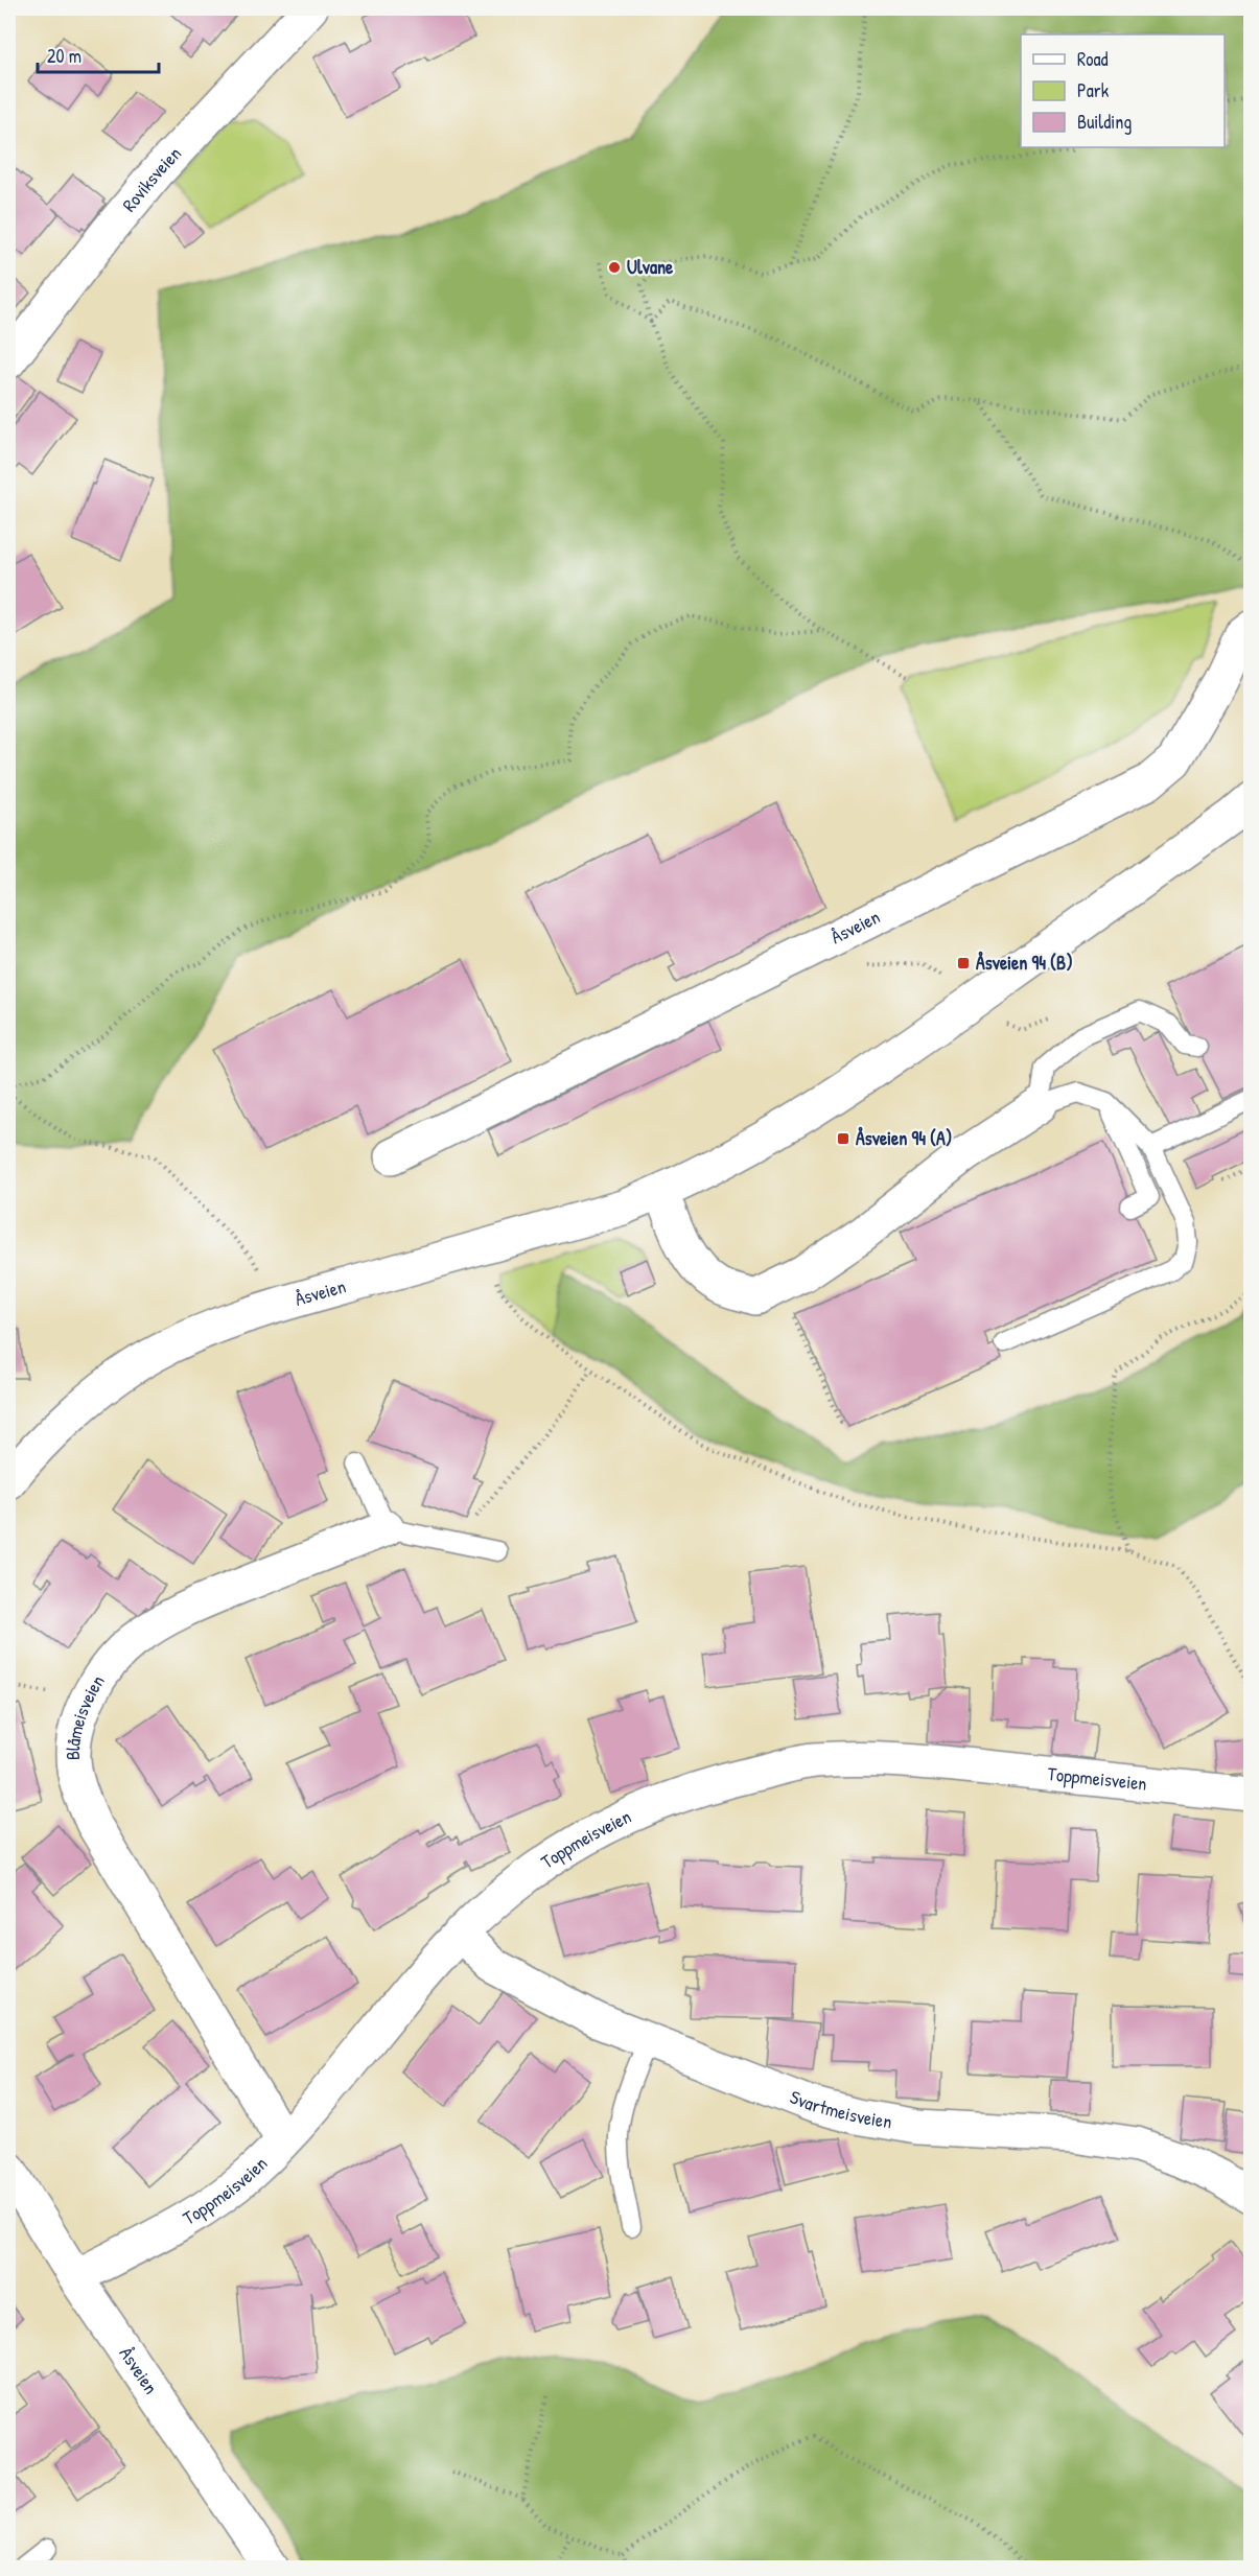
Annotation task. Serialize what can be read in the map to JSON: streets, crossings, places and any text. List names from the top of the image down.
{
  "streets": {
    "street": [
      "Roviksveien",
      "Åsveien",
      "Blåmeisveien",
      "Toppmeisveien",
      "Svartmeisveien"
    ]
  },
  "crossings": [
    ["Åsveien", "Toppmeisveien"],
    ["Blåmeisveien", "Toppmeisveien"],
    ["Toppmeisveien", "Svartmeisveien"]
  ],
  "places": {
    "other": ["Ulvane"],
    "transit": ["Åsveien 94 (B)", "Åsveien 94 (A)"]
  },
  "legend": ["Road", "Park", "Building"],
  "scale_bar": "20 m"
}
